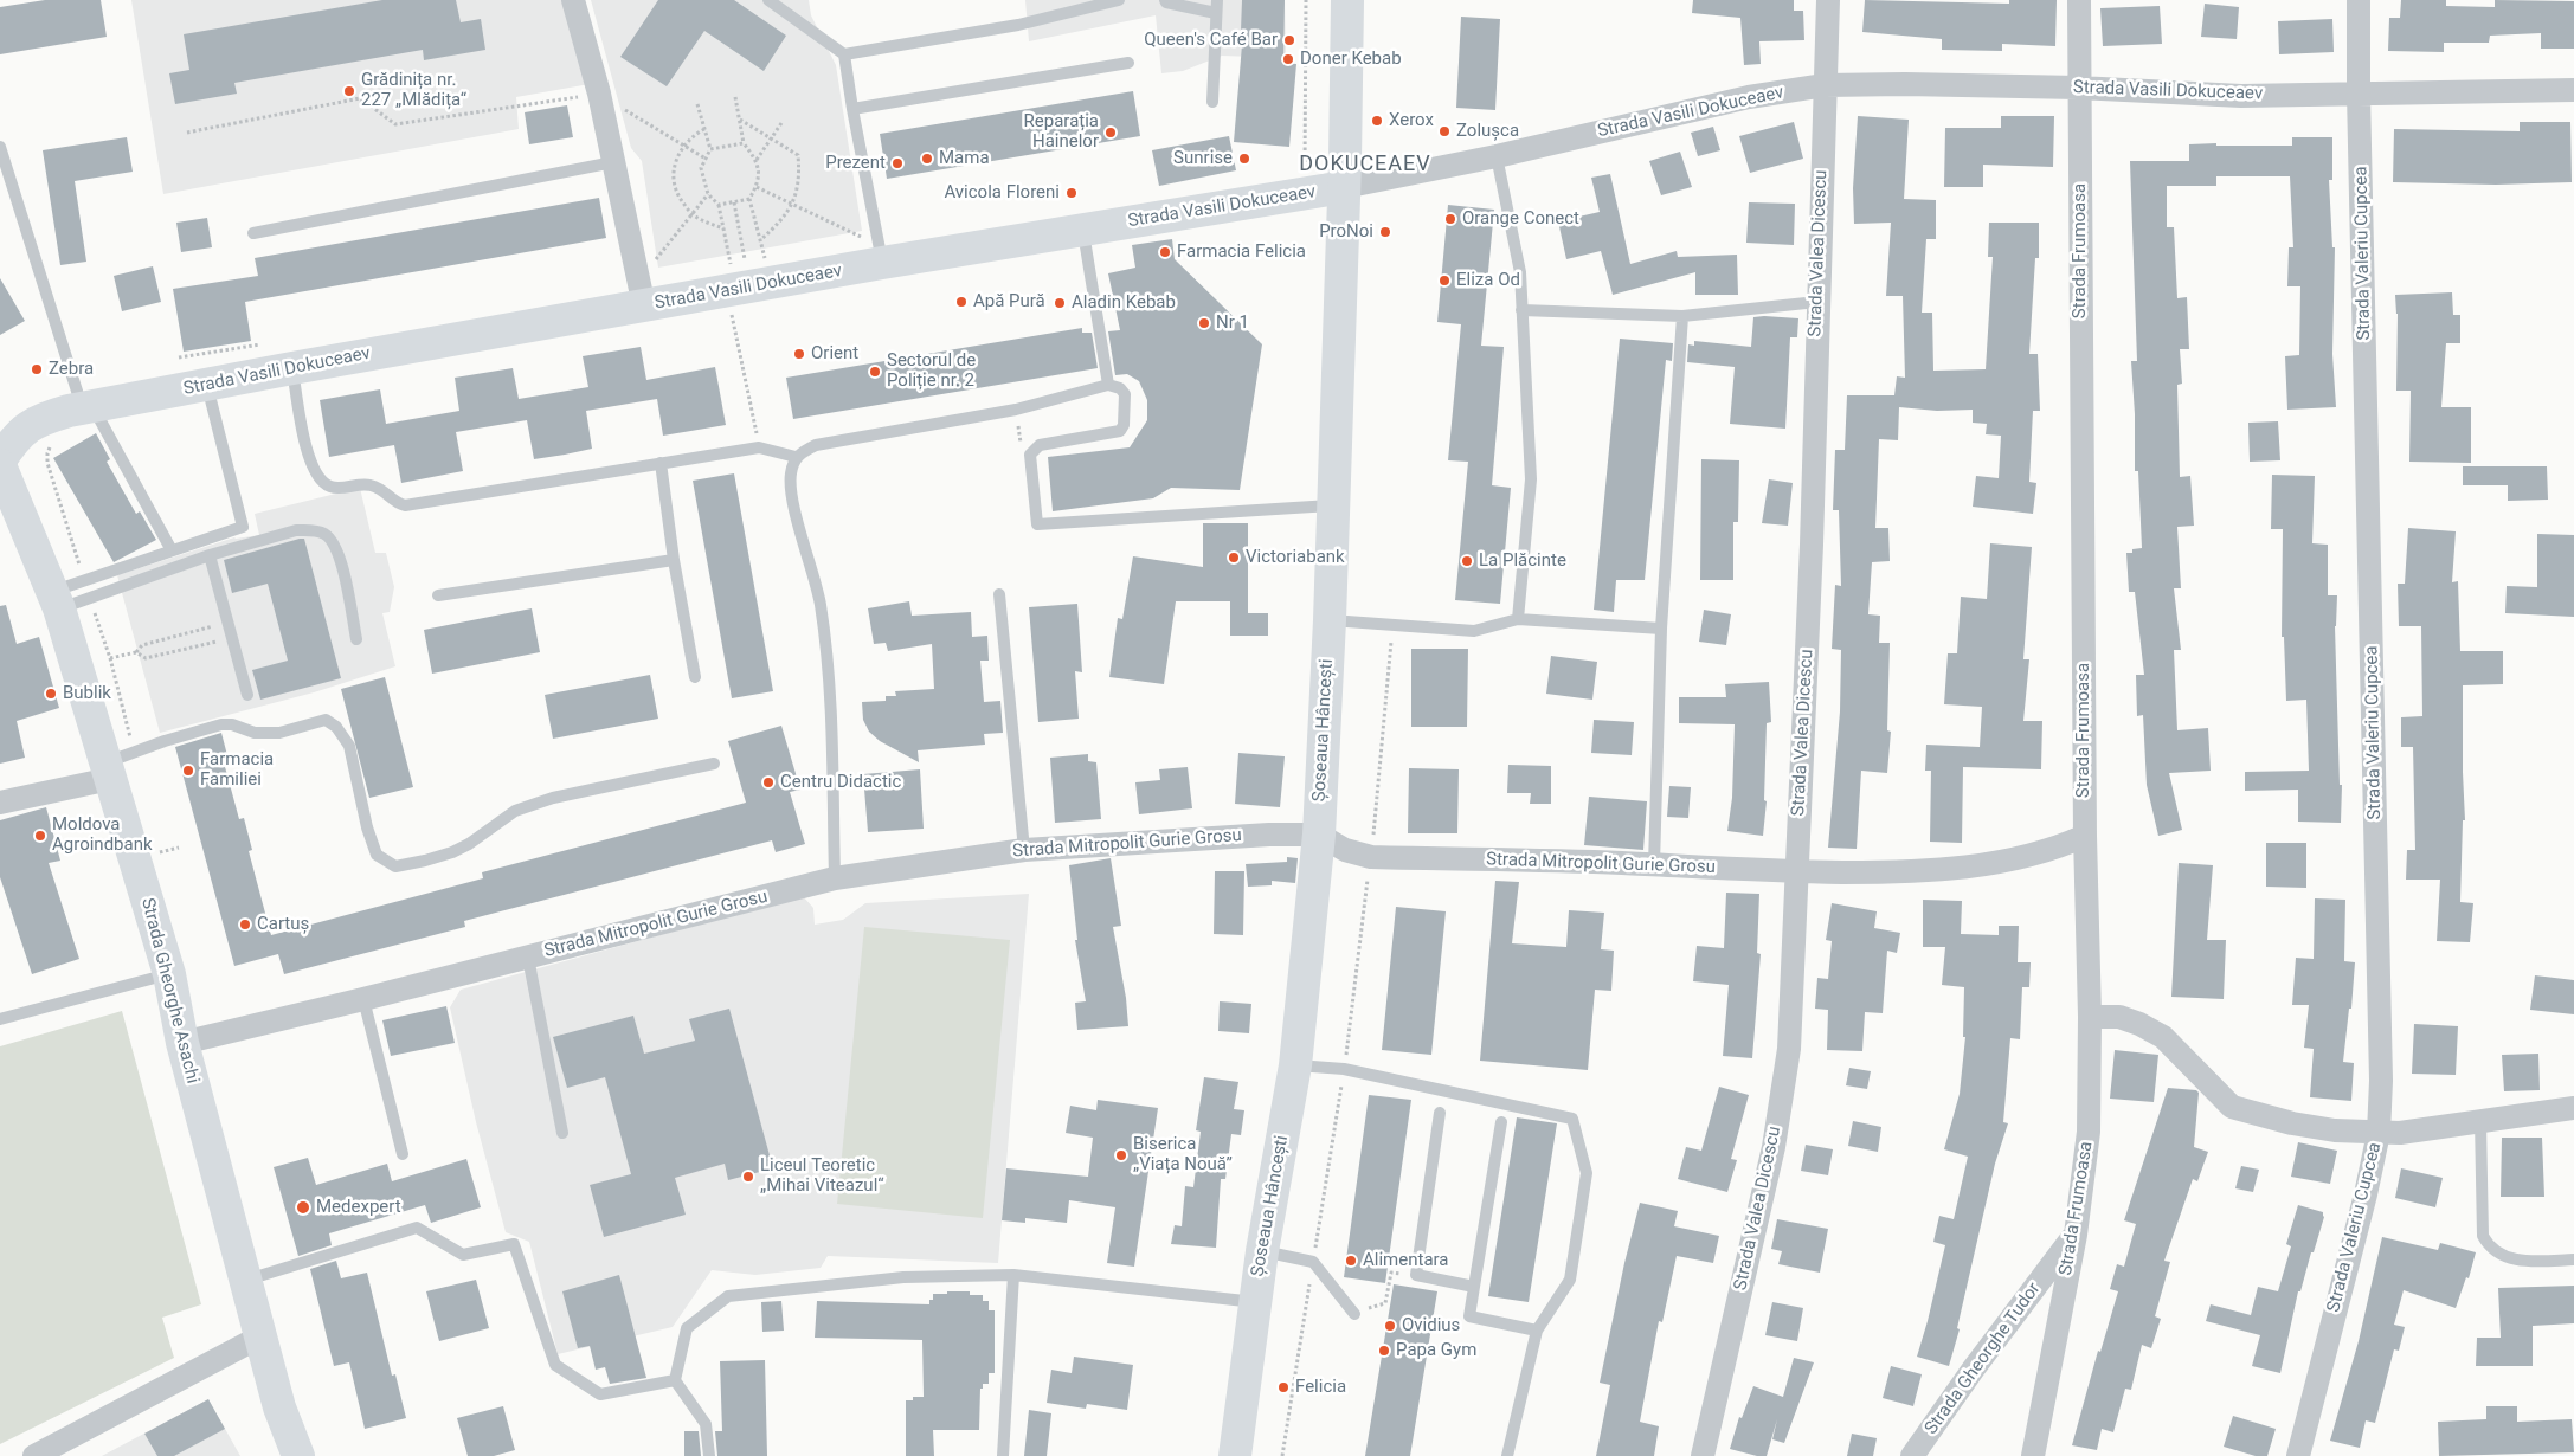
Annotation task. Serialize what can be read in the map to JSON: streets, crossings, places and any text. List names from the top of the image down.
{
  "streets": {
    "main road": ["Strada Vasili Dokuceaev", "Șoseaua Hâncești", "Strada Gheorghe Asachi"],
    "street": [
      "Strada Frumoasa",
      "Strada Valea Dicescu",
      "Strada Valeriu Cupcea",
      "Strada Mitropolit Gurie Grosu",
      "Strada Gheorghe Tudor"
    ]
  },
  "crossings": [
    ["Strada Vasili Dokuceaev", "Strada Frumoasa"],
    ["Strada Vasili Dokuceaev", "Strada Valea Dicescu"],
    ["Strada Vasili Dokuceaev", "Strada Valeriu Cupcea"],
    ["Strada Vasili Dokuceaev", "Șoseaua Hâncești"],
    ["Strada Vasili Dokuceaev", "Strada Gheorghe Asachi"],
    ["Strada Frumoasa", "Strada Mitropolit Gurie Grosu"],
    ["Strada Frumoasa", "Strada Gheorghe Tudor"],
    ["Strada Valea Dicescu", "Strada Mitropolit Gurie Grosu"],
    ["Șoseaua Hâncești", "Strada Mitropolit Gurie Grosu"],
    ["Strada Mitropolit Gurie Grosu", "Strada Gheorghe Asachi"]
  ],
  "districts": ["DOKUCEAEV"],
  "places": [
    "Queen's Café Bar",
    "Doner Kebab",
    "Grădinița nr. 227 „Mlădița“",
    "Xerox",
    "Zolușca",
    "Reparația Hainelor",
    "Mama",
    "Sunrise",
    "Prezent",
    "Avicola Floreni",
    "Orange Conect",
    "ProNoi",
    "Farmacia Felicia",
    "Eliza Od",
    "Apă Pură",
    "Aladin Kebab",
    "Nr 1",
    "Orient",
    "Zebra",
    "Sectorul de Poliție nr. 2",
    "Victoriabank",
    "La Plăcinte",
    "Bublik",
    "Farmacia Familiei",
    "Centru Didactic",
    "Moldova Agroindbank",
    "Cartuș",
    "Biserica „Viața Nouă”",
    "Liceul Teoretic „Mihai Viteazul“",
    "Medexpert",
    "Alimentara",
    "Ovidius",
    "Papa Gym",
    "Felicia"
  ]
}
